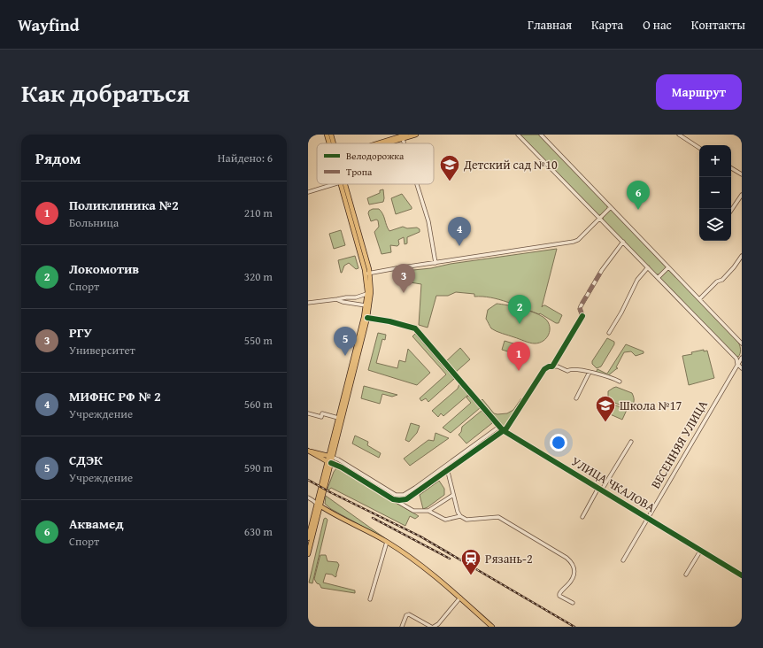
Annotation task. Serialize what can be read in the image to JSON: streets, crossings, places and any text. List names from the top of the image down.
{
  "streets": {
    "street": ["ВЕСЕННЯЯ УЛИЦА", "УЛИЦА ЧКАЛОВА"]
  },
  "crossings": [
    ["ВЕСЕННЯЯ УЛИЦА", "УЛИЦА ЧКАЛОВА"]
  ],
  "places": {
    "school or university": ["Детский сад №10", "Школа №17"],
    "station": ["Рязань-2"]
  },
  "legend": ["Велодорожка", "Тропа"],
  "page": {
    "header": "Wayfind",
    "nav": [
      "Главная",
      "Карта",
      "О нас",
      "Контакты"
    ],
    "title": "Как добраться",
    "buttons": "Маршрут",
    "heading": ["Рядом", "Найдено: 6"],
    "map_buttons": ["+", "−"],
    "list": [
      {
        "mark": "1",
        "name": "Поликлиника №2",
        "note": "Больница",
        "value": "210 m"
      },
      {
        "mark": "2",
        "name": "Локомотив",
        "note": "Спорт",
        "value": "320 m"
      },
      {
        "mark": "3",
        "name": "РГУ",
        "note": "Университет",
        "value": "550 m"
      },
      {
        "mark": "4",
        "name": "МИФНС РФ № 2",
        "note": "Учреждение",
        "value": "560 m"
      },
      {
        "mark": "5",
        "name": "СДЭК",
        "note": "Учреждение",
        "value": "590 m"
      },
      {
        "mark": "6",
        "name": "Аквамед",
        "note": "Спорт",
        "value": "630 m"
      }
    ],
    "pins": [
      "6",
      "4",
      "3",
      "2",
      "5",
      "1"
    ]
  }
}
